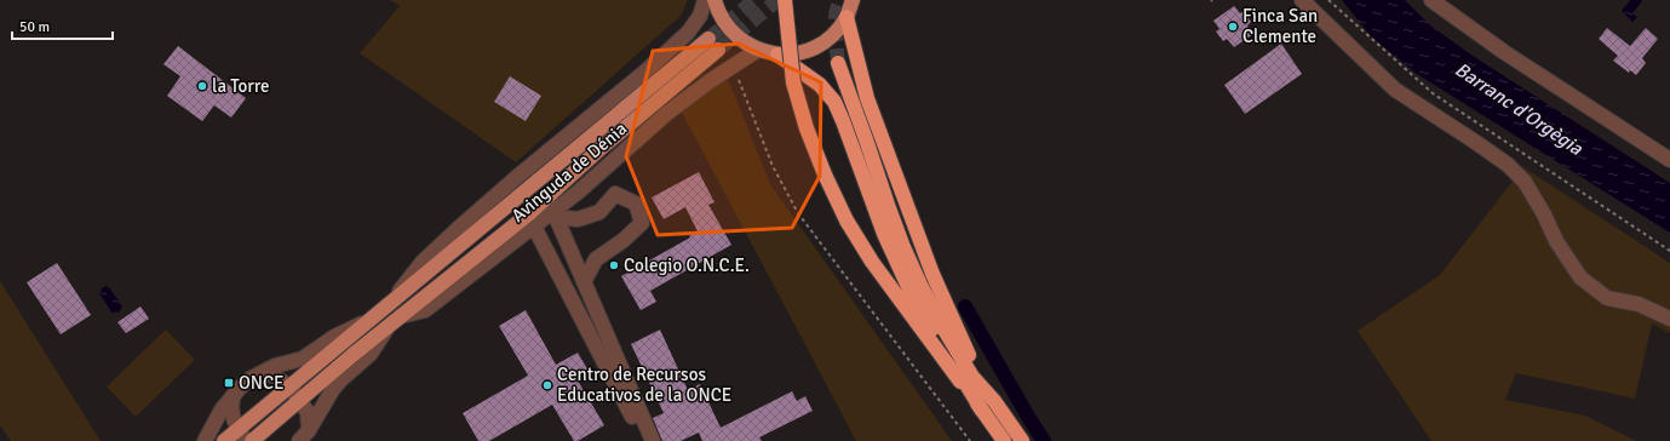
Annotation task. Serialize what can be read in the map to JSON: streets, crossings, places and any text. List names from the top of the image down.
{
  "streets": {
    "main road": ["Avinguda de Dénia"]
  },
  "water": ["Barranc d'Orgègia"],
  "places": {
    "other": [
      "Finca San Clemente",
      "la Torre",
      "Colegio O.N.C.E.",
      "Centro de Recursos Educativos de la ONCE"
    ],
    "transit": ["ONCE"]
  },
  "scale_bar": "50 m"
}
